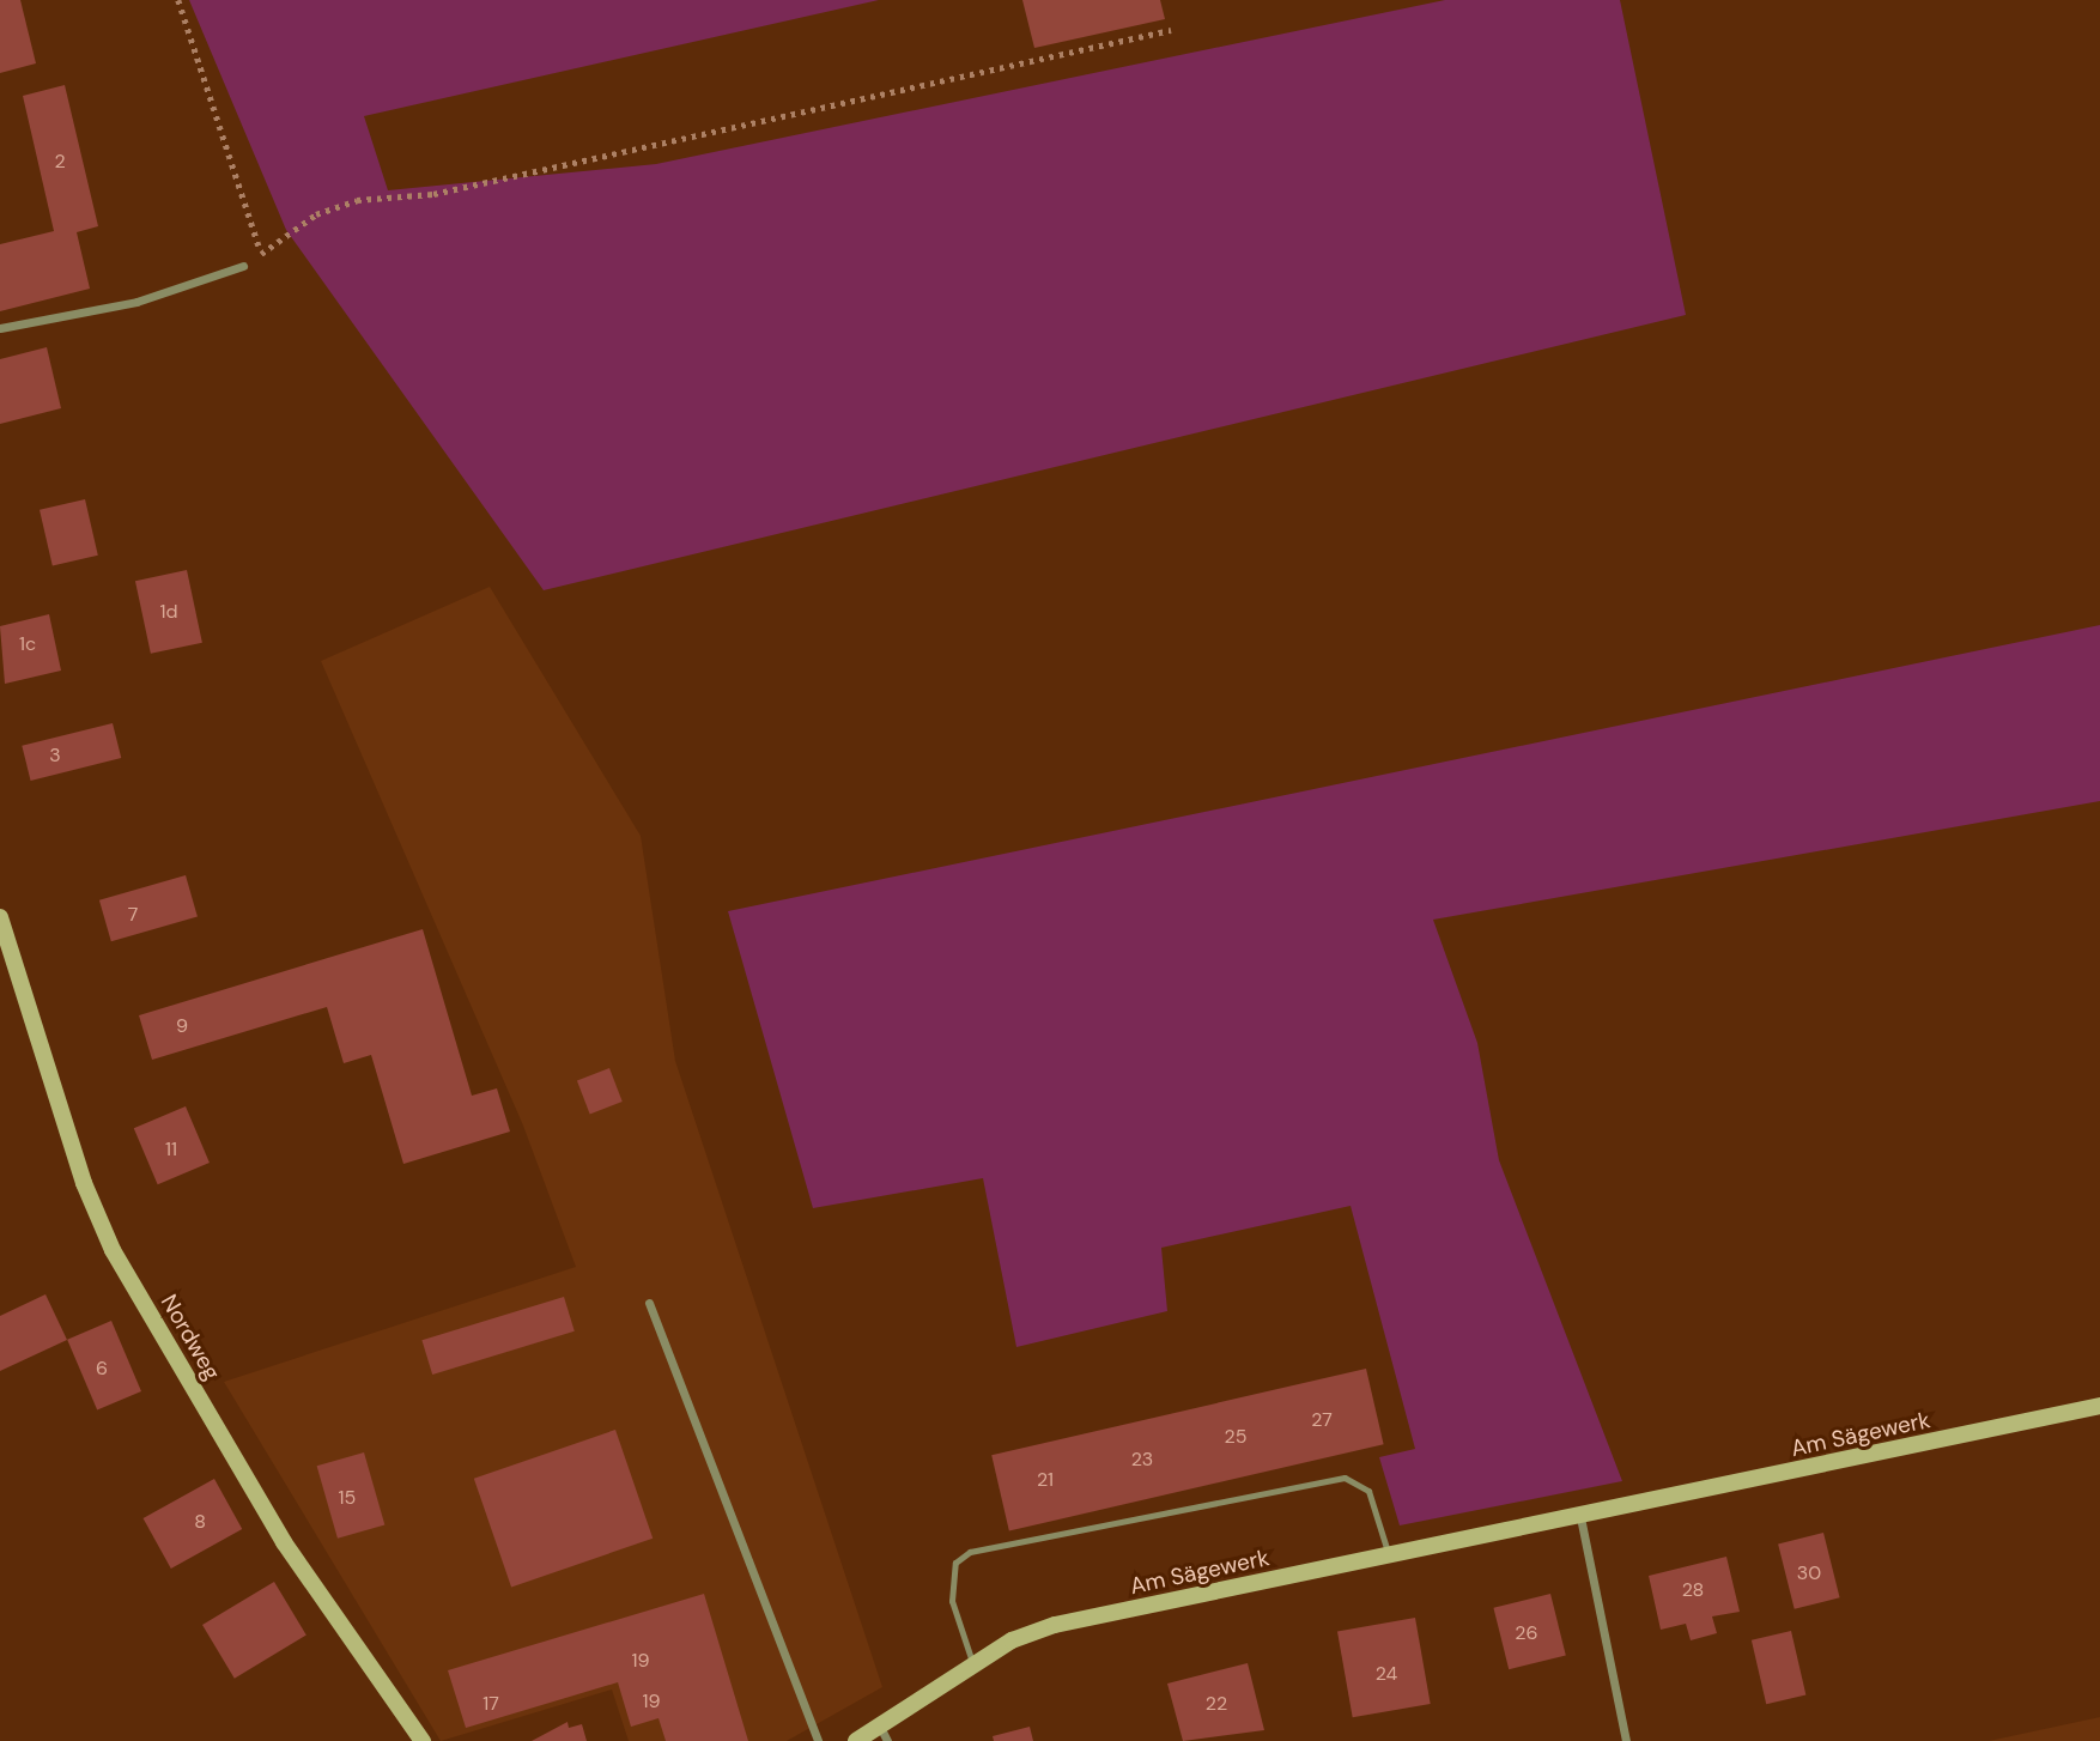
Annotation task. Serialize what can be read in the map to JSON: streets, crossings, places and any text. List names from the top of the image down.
{
  "streets": {
    "street": ["Nordweg", "Am Sägewerk"]
  },
  "house_numbers": [
    "2",
    "1d",
    "1c",
    "3",
    "7",
    "9",
    "11",
    "6",
    "27",
    "25",
    "23",
    "21",
    "15",
    "8",
    "30",
    "28",
    "26",
    "19",
    "24",
    "19",
    "17",
    "22"
  ]
}
